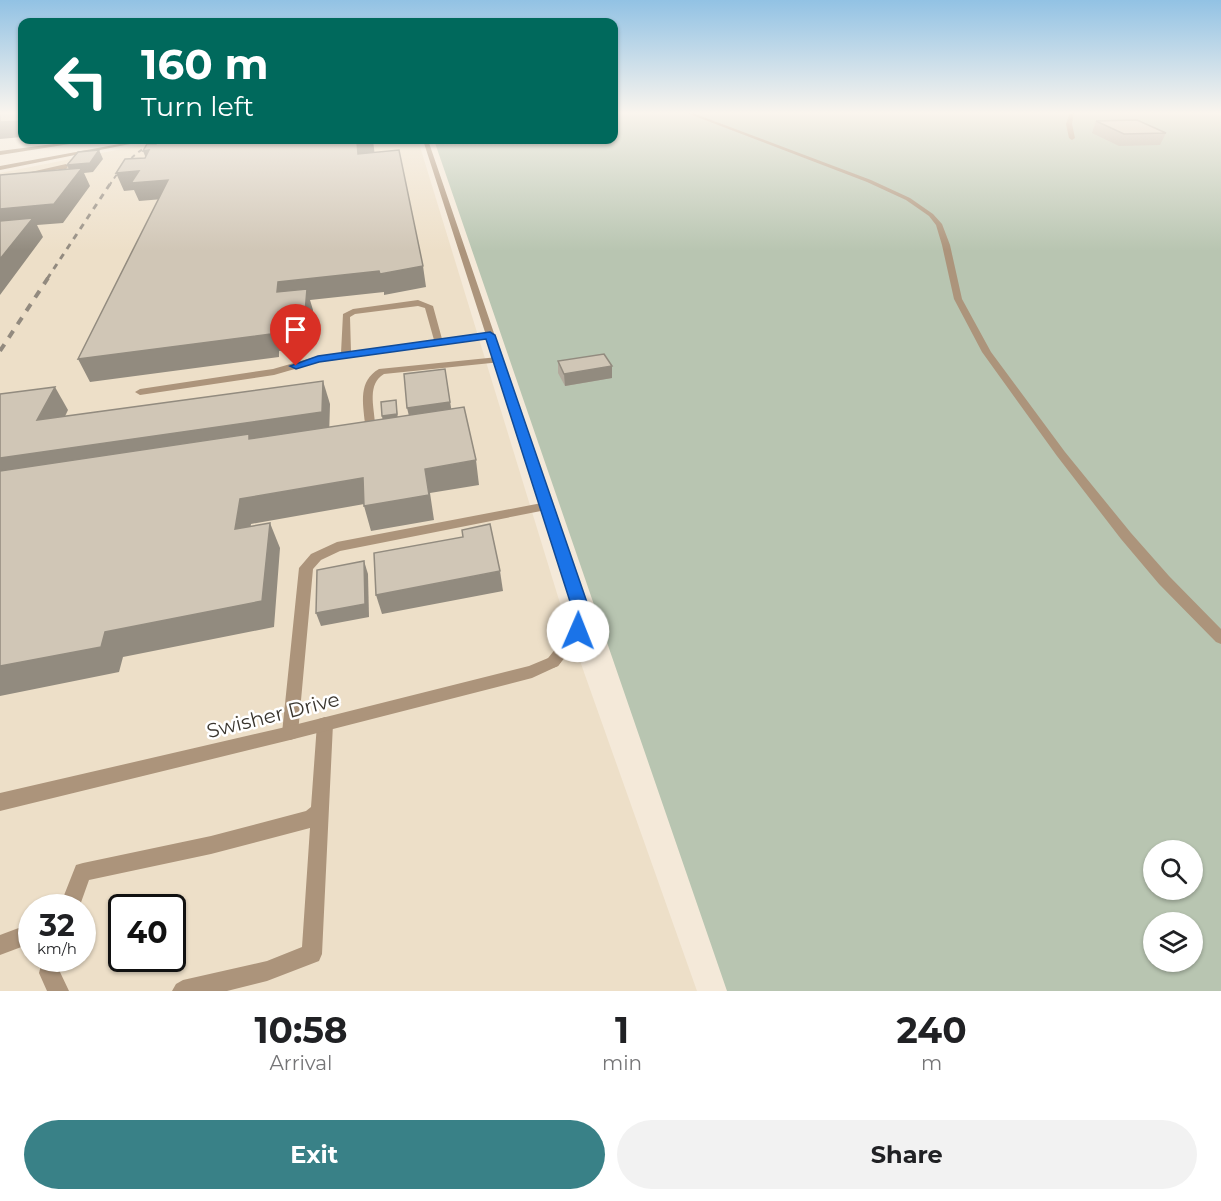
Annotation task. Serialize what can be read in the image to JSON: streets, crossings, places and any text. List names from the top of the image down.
{
  "streets": {
    "street": ["Swisher Drive"]
  },
  "page": {
    "turn": ["160 m", "Turn left"],
    "speed": "32 km/h",
    "limit": "40",
    "eta": [
      "10:58",
      "Arrival",
      "1",
      "min",
      "240",
      "m"
    ],
    "buttons": ["Exit", "Share"]
  }
}
